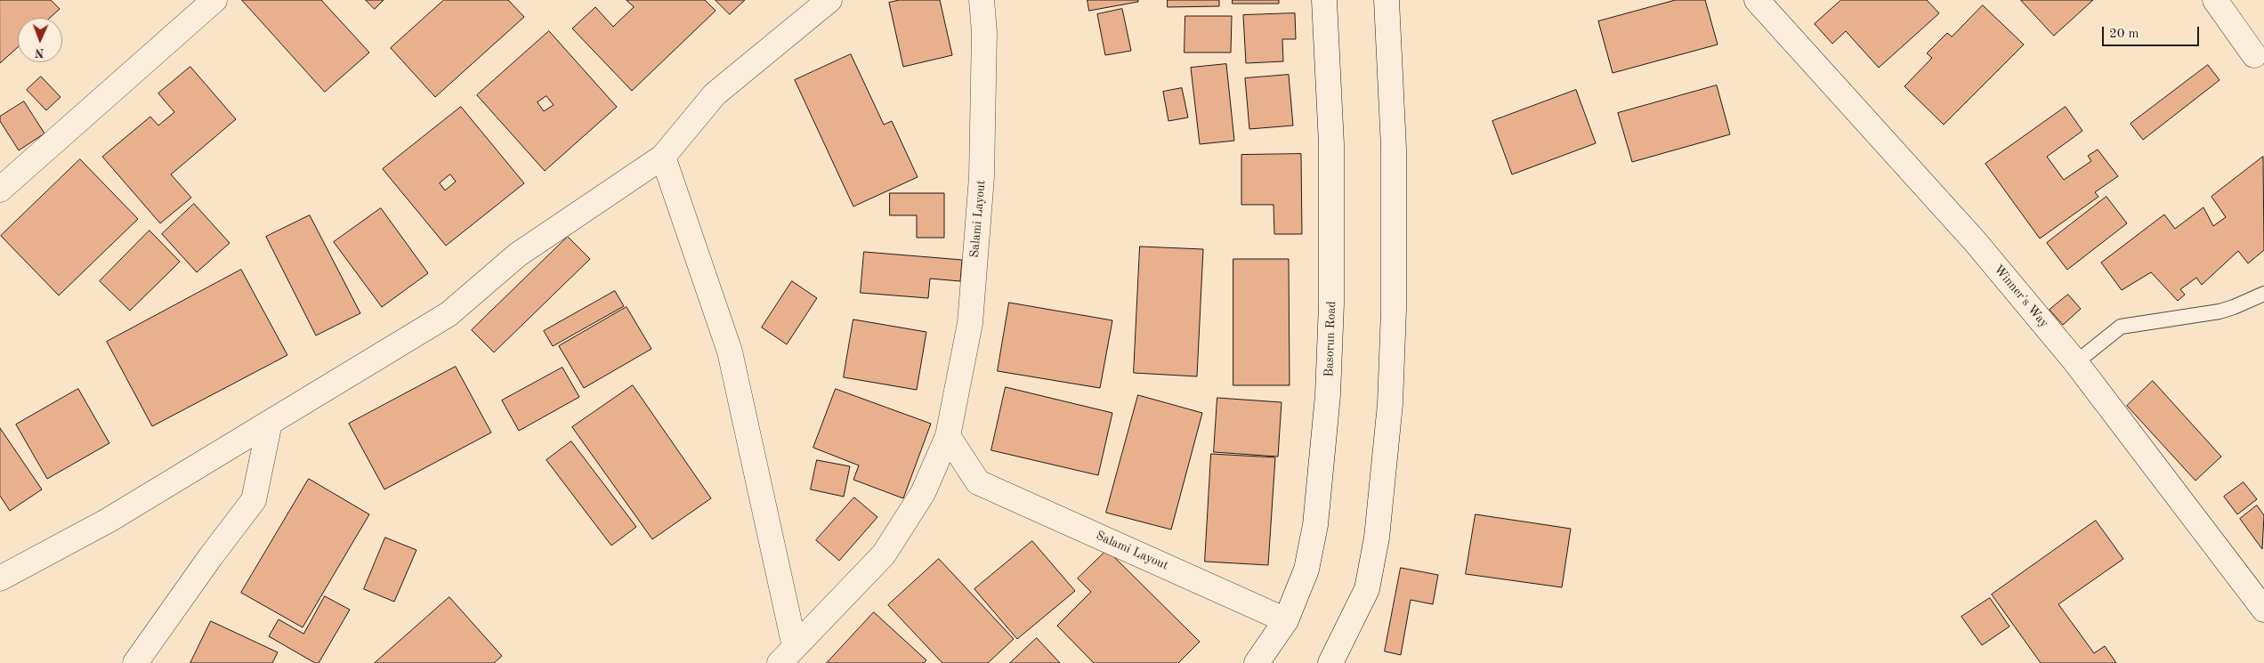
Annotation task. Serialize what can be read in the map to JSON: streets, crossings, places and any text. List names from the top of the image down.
{
  "streets": {
    "street": ["Salami Layout", "Winner's Way", "Basorun Road"]
  },
  "crossings": [
    ["Salami Layout", "Basorun Road"]
  ],
  "scale_bar": "20 m",
  "north": "bottom"
}
